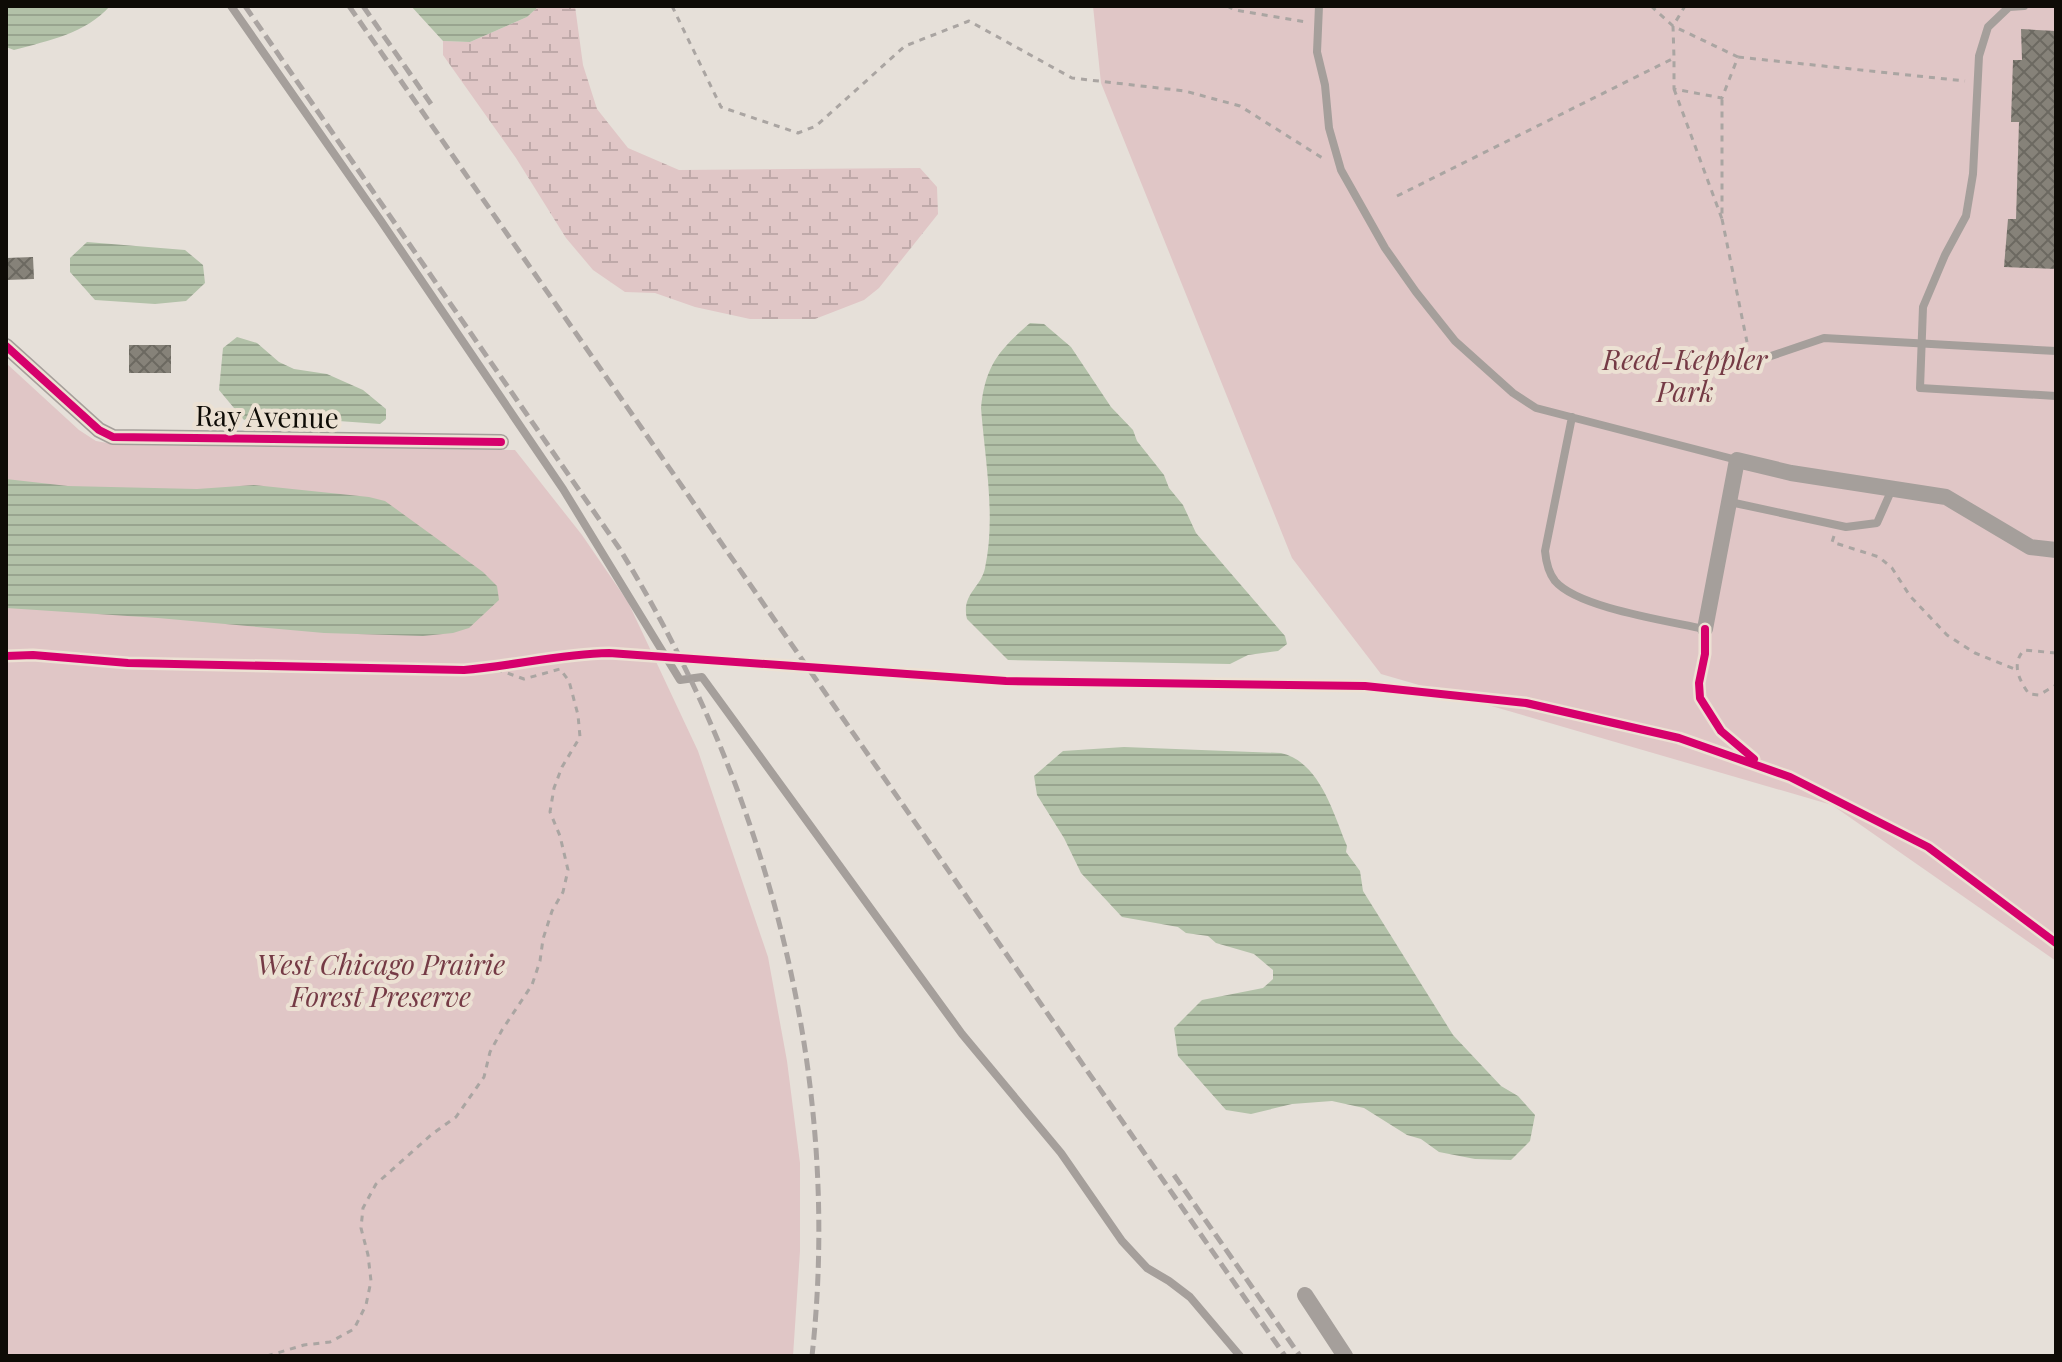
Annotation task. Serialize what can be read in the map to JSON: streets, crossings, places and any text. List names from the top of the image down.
{
  "streets": {
    "street": ["Ray Avenue"]
  },
  "parks": ["Reed-Keppler Park", "West Chicago Prairie Forest Preserve"]
}
